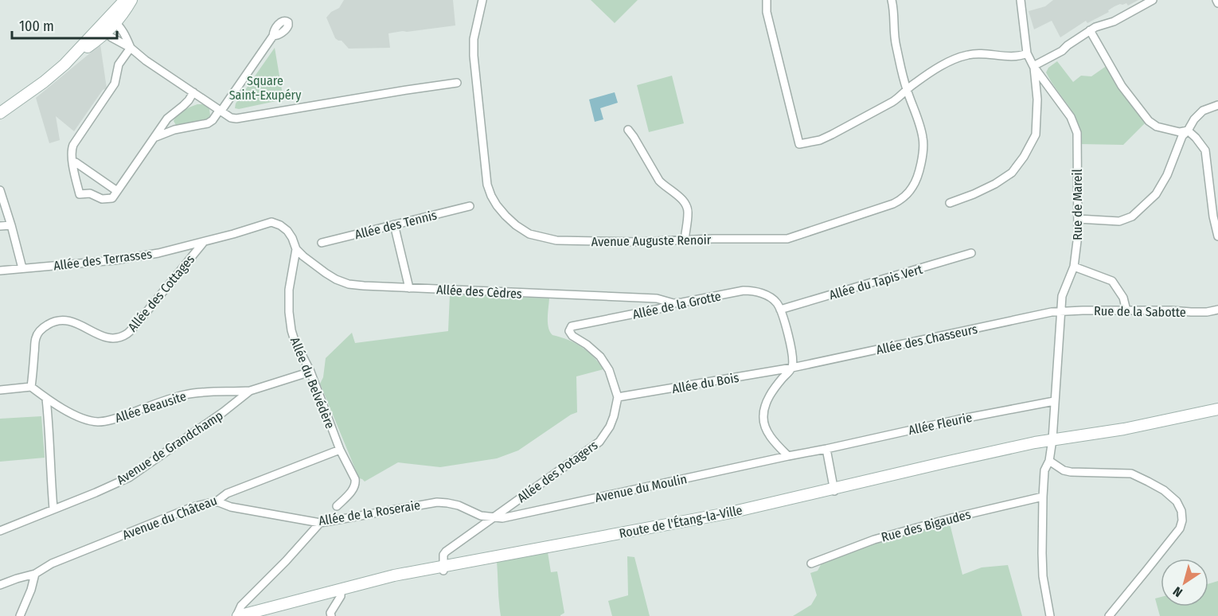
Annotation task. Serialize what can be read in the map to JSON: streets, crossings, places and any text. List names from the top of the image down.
{
  "streets": {
    "street": [
      "Rue de Mareil",
      "Allée des Tennis",
      "Avenue Auguste Renoir",
      "Allée des Terrasses",
      "Allée du Tapis Vert",
      "Allée des Cèdres",
      "Allée des Cottages",
      "Allée de la Grotte",
      "Rue de la Sabotte",
      "Allée des Chasseurs",
      "Allée du Belvédère",
      "Allée du Bois",
      "Allée Beausite",
      "Allée Fleurie",
      "Avenue de Grandchamp",
      "Allée des Potagers",
      "Avenue du Moulin",
      "Allée de la Roseraie",
      "Avenue du Château",
      "Route de l'Étang-la-Ville",
      "Rue des Bigaudes"
    ]
  },
  "crossings": [
    ["Rue de Mareil", "Rue de la Sabotte"],
    ["Rue de Mareil", "Allée des Chasseurs"],
    ["Rue de Mareil", "Allée Fleurie"],
    ["Rue de Mareil", "Route de l'Étang-la-Ville"],
    ["Rue de Mareil", "Rue des Bigaudes"],
    ["Allée des Terrasses", "Allée des Cottages"],
    ["Allée du Tapis Vert", "Allée de la Grotte"],
    ["Allée des Cèdres", "Allée des Cottages"],
    ["Allée des Cèdres", "Allée de la Grotte"],
    ["Allée des Cèdres", "Allée du Belvédère"],
    ["Allée des Cottages", "Allée du Belvédère"],
    ["Allée des Cottages", "Allée Beausite"],
    ["Allée de la Grotte", "Allée du Bois"],
    ["Allée de la Grotte", "Allée des Potagers"],
    ["Rue de la Sabotte", "Allée des Chasseurs"],
    ["Allée des Chasseurs", "Allée du Bois"],
    ["Allée du Belvédère", "Avenue de Grandchamp"],
    ["Allée du Belvédère", "Avenue du Château"],
    ["Allée du Bois", "Allée des Potagers"],
    ["Allée Beausite", "Avenue de Grandchamp"],
    ["Allée Fleurie", "Avenue du Moulin"],
    ["Allée des Potagers", "Avenue du Moulin"],
    ["Allée des Potagers", "Allée de la Roseraie"],
    ["Allée des Potagers", "Route de l'Étang-la-Ville"],
    ["Avenue du Moulin", "Allée de la Roseraie"],
    ["Allée de la Roseraie", "Avenue du Château"]
  ],
  "parks": ["Square Saint-Exupéry"],
  "scale_bar": "100 m",
  "north": "bottom left"
}
